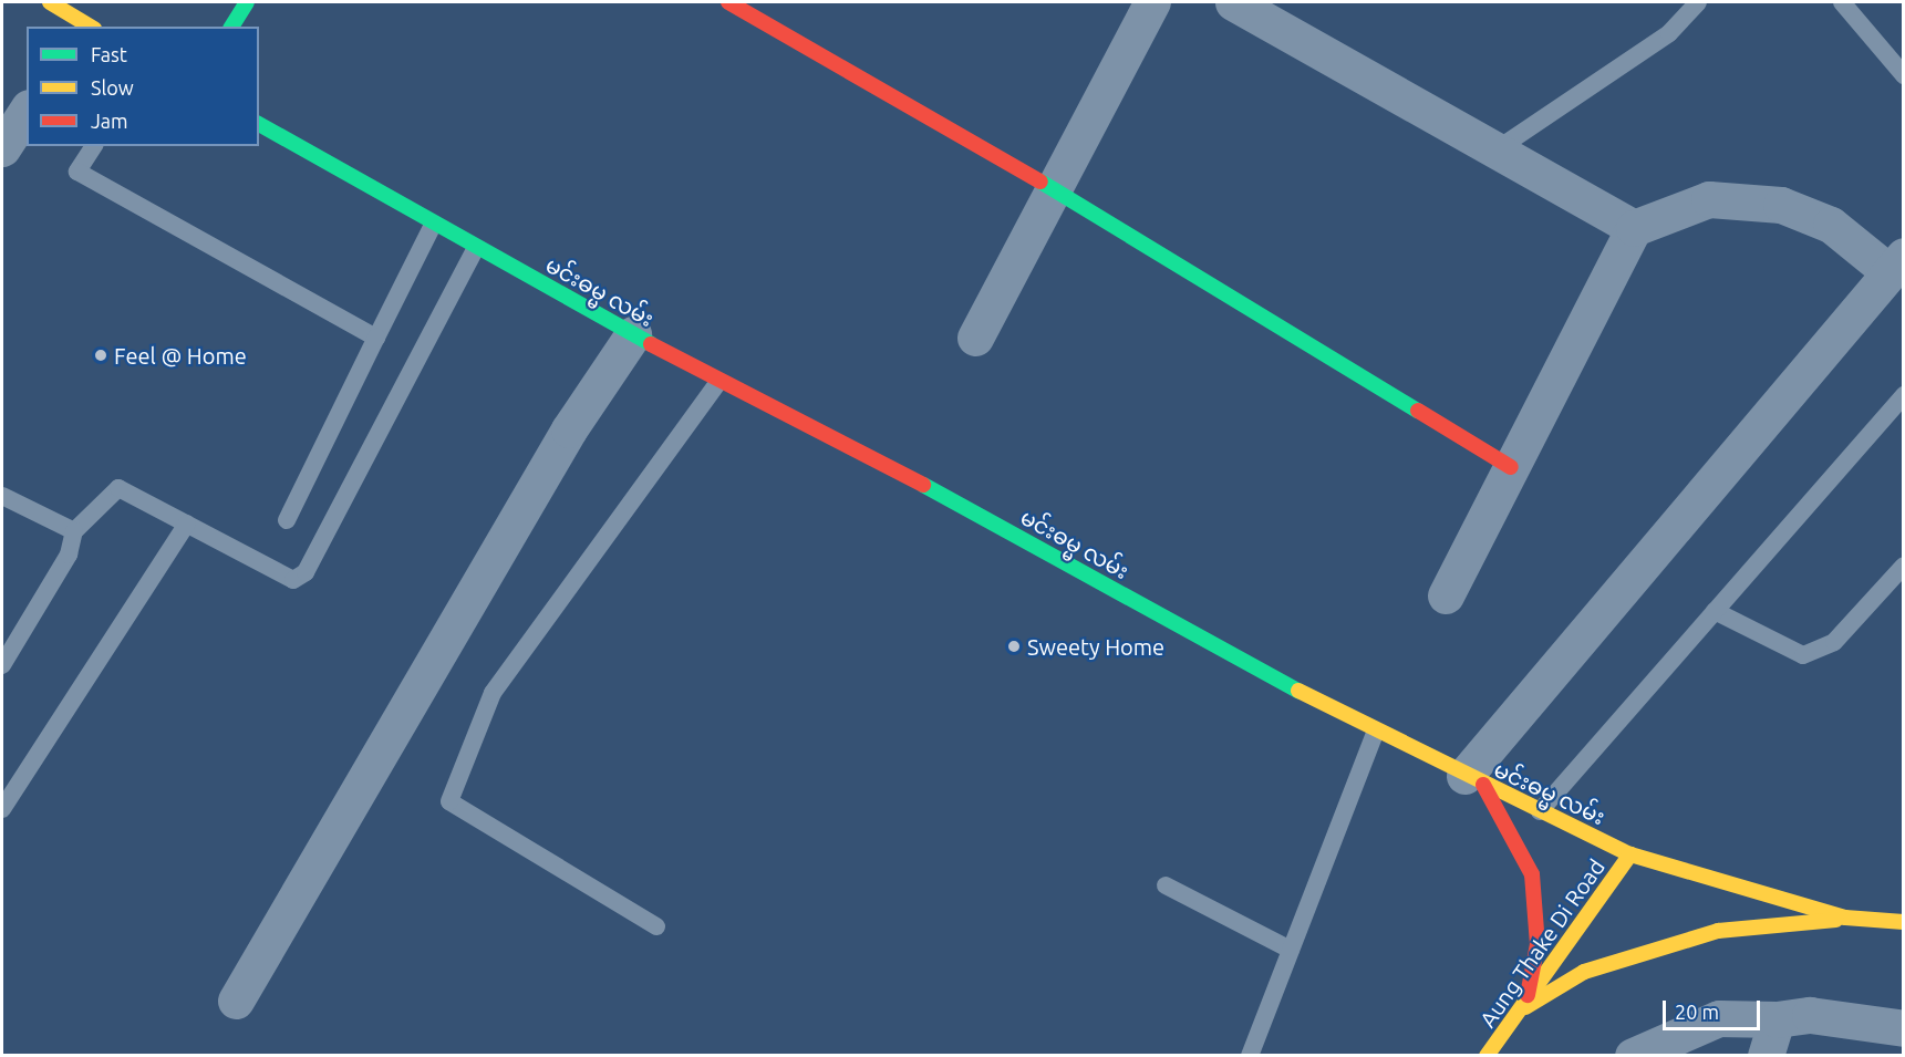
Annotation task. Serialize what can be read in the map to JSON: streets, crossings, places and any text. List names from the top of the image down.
{
  "streets": {
    "main road": ["မင်းဓမ္မ လမ်း", "Aung Thake Di Road"]
  },
  "crossings": [
    ["မင်းဓမ္မ လမ်း", "Aung Thake Di Road"]
  ],
  "places": ["Feel @ Home", "Sweety Home"],
  "legend": ["Fast", "Slow", "Jam"],
  "scale_bar": "20 m"
}
